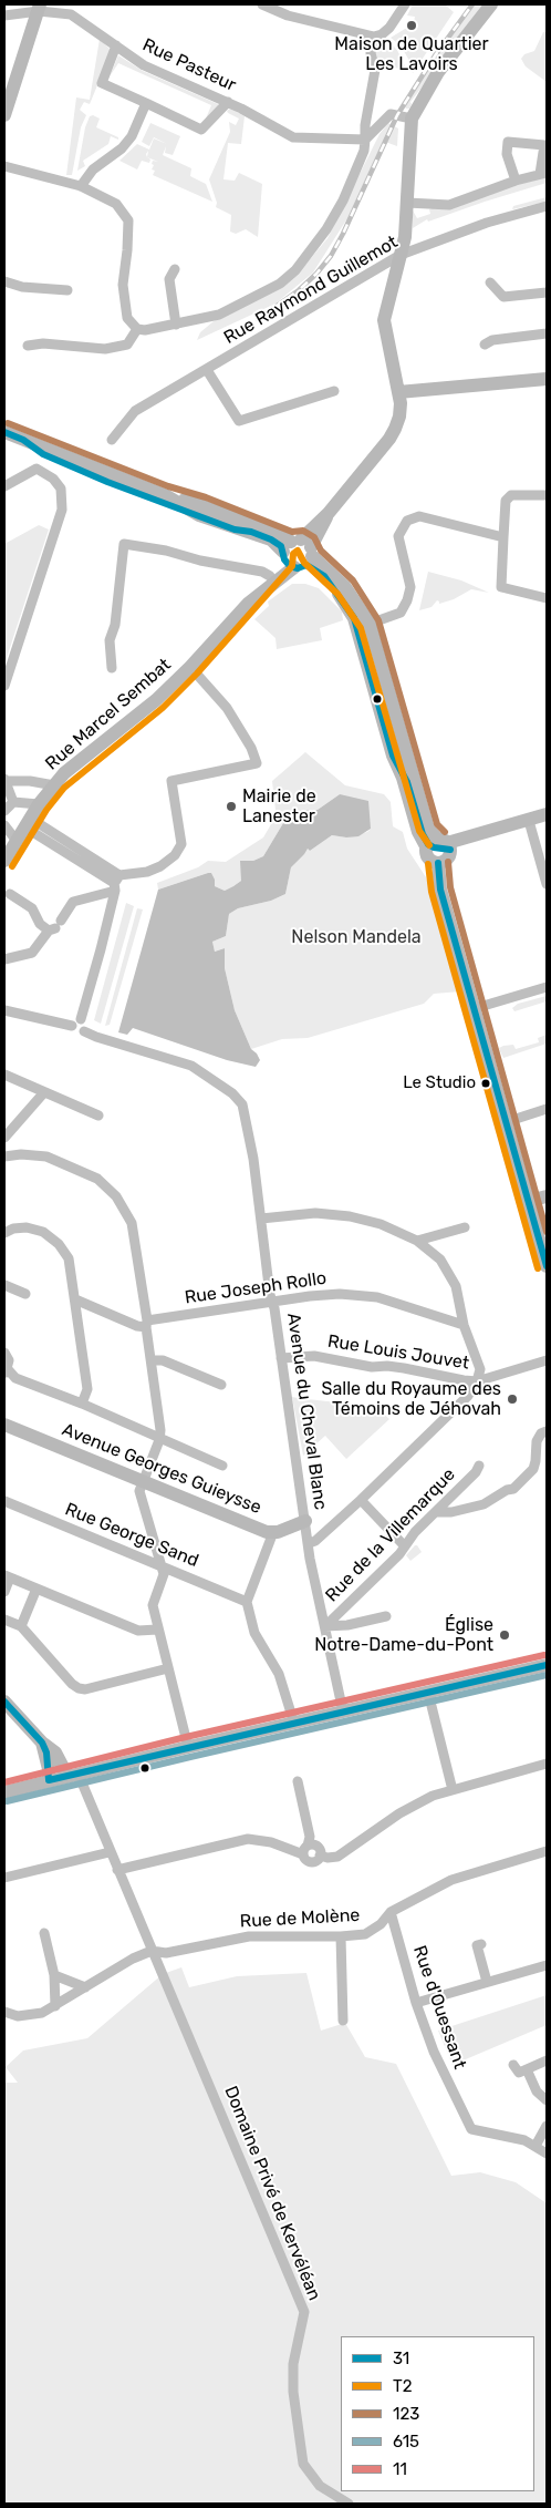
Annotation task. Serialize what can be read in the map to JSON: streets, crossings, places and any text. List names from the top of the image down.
{
  "streets": {
    "main road": ["Rue Marcel Sembat", "Avenue Georges Guieysse"],
    "street": [
      "Rue Pasteur",
      "Rue Raymond Guillemot",
      "Rue Joseph Rollo",
      "Rue Louis Jouvet",
      "Avenue du Cheval Blanc",
      "Rue George Sand",
      "Rue de la Villemarque",
      "Rue de Molène",
      "Rue d'Ouessant",
      "Domaine Privé de Kervéléan"
    ]
  },
  "crossings": [
    ["Rue Raymond Guillemot", "Rue Marcel Sembat"],
    ["Rue Joseph Rollo", "Avenue du Cheval Blanc"],
    ["Rue Louis Jouvet", "Avenue du Cheval Blanc"],
    ["Avenue du Cheval Blanc", "Avenue Georges Guieysse"],
    ["Avenue du Cheval Blanc", "Rue de la Villemarque"],
    ["Rue de Molène", "Rue d'Ouessant"],
    ["Rue de Molène", "Domaine Privé de Kervéléan"]
  ],
  "parks": ["Nelson Mandela"],
  "places": [
    "Maison de Quartier Les Lavoirs",
    "Mairie de Lanester",
    "Le Studio",
    "Salle du Royaume des Témoins de Jéhovah",
    "Église Notre-Dame-du-Pont"
  ],
  "lines": [
    "transit line 123",
    "transit line 31",
    "transit line T2",
    "transit line 11",
    "transit line 615"
  ],
  "legend": [
    "31",
    "T2",
    "123",
    "615",
    "11"
  ]
}
